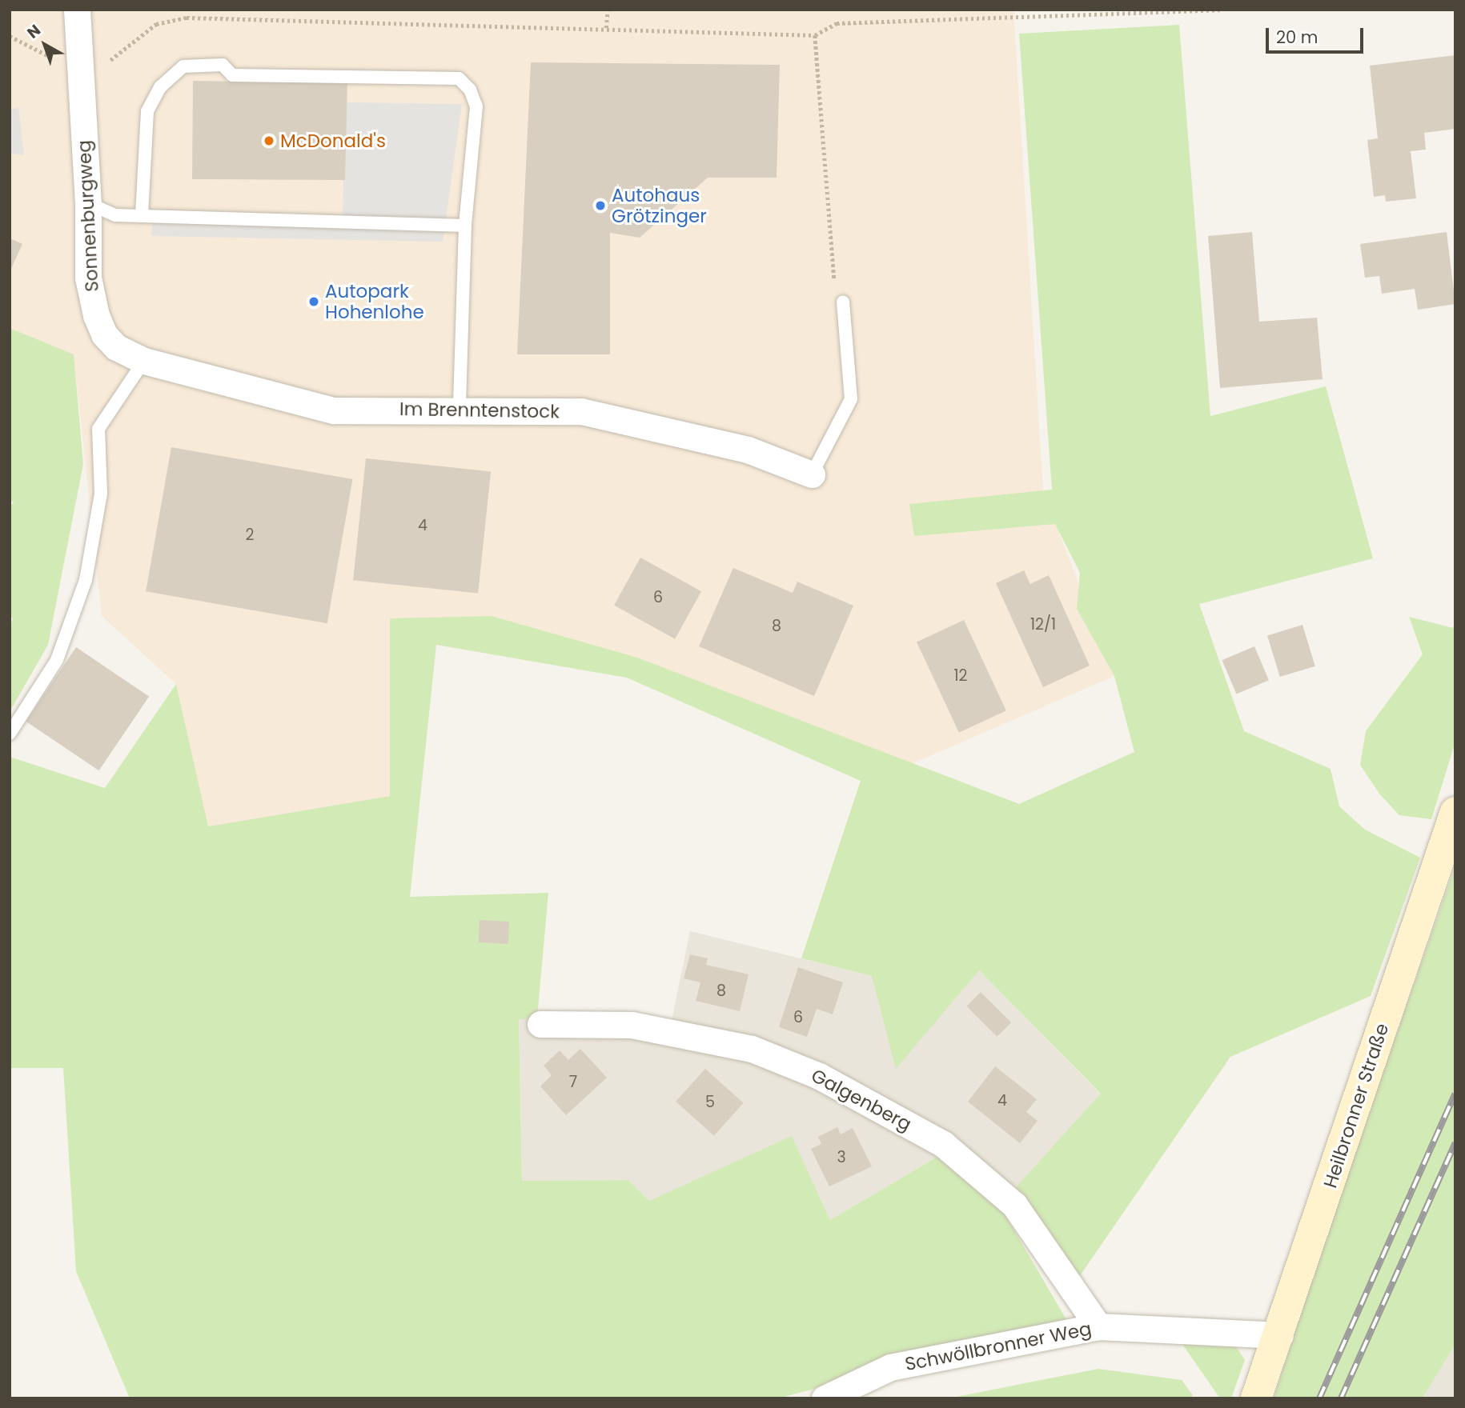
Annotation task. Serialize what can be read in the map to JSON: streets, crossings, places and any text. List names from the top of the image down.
{
  "streets": {
    "main road": ["Heilbronner Straße"],
    "street": [
      "Sonnenburgweg",
      "Im Brenntenstock",
      "Galgenberg",
      "Schwöllbronner Weg"
    ]
  },
  "crossings": [
    ["Sonnenburgweg", "Im Brenntenstock"],
    ["Galgenberg", "Schwöllbronner Weg"],
    ["Heilbronner Straße", "Schwöllbronner Weg"]
  ],
  "places": ["McDonald's", "Autohaus Grötzinger", "Autopark Hohenlohe"],
  "house_numbers": [
    "4",
    "2",
    "6",
    "12/1",
    "8",
    "12",
    "8",
    "6",
    "7",
    "4",
    "5",
    "3"
  ],
  "scale_bar": "20 m",
  "north": "top left"
}
